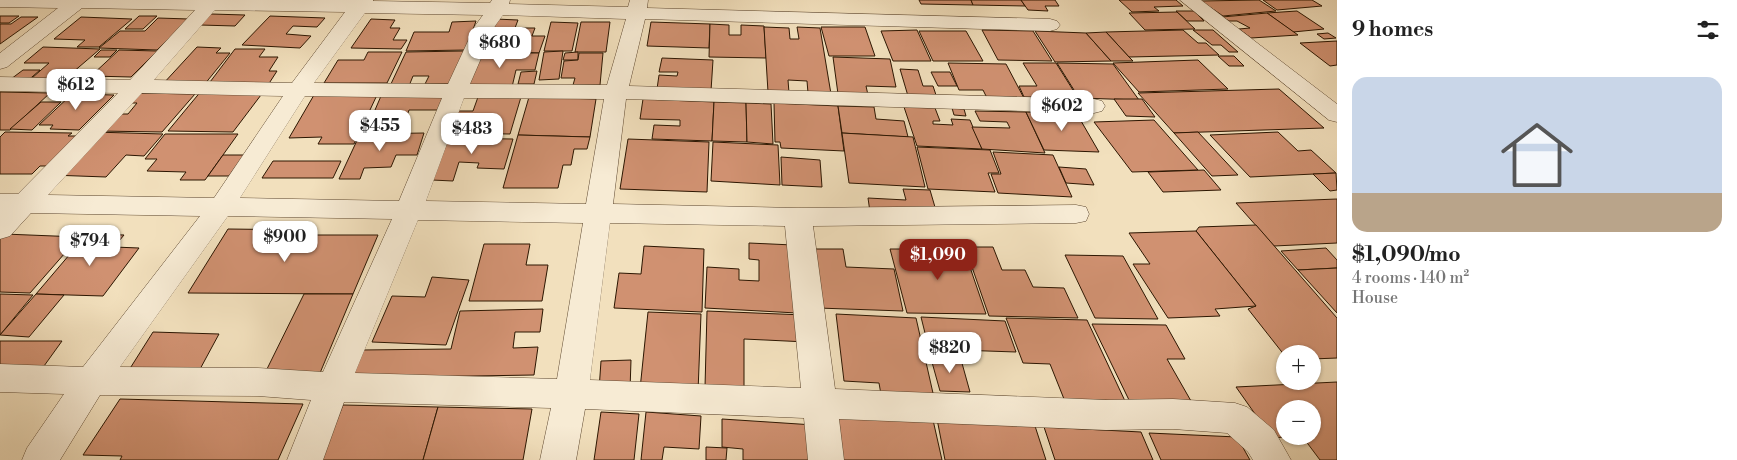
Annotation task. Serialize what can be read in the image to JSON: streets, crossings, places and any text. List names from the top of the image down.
{
  "page": {
    "heading": "9 homes",
    "price": [
      "$680",
      "$612",
      "$602",
      "$455",
      "$483",
      "$900",
      "$794",
      "$1,090",
      "$820"
    ],
    "list": [
      {
        "name": "$1,090/mo",
        "note": "4 rooms · 140 m² · House"
      }
    ],
    "map_buttons": ["+", "−"]
  }
}
